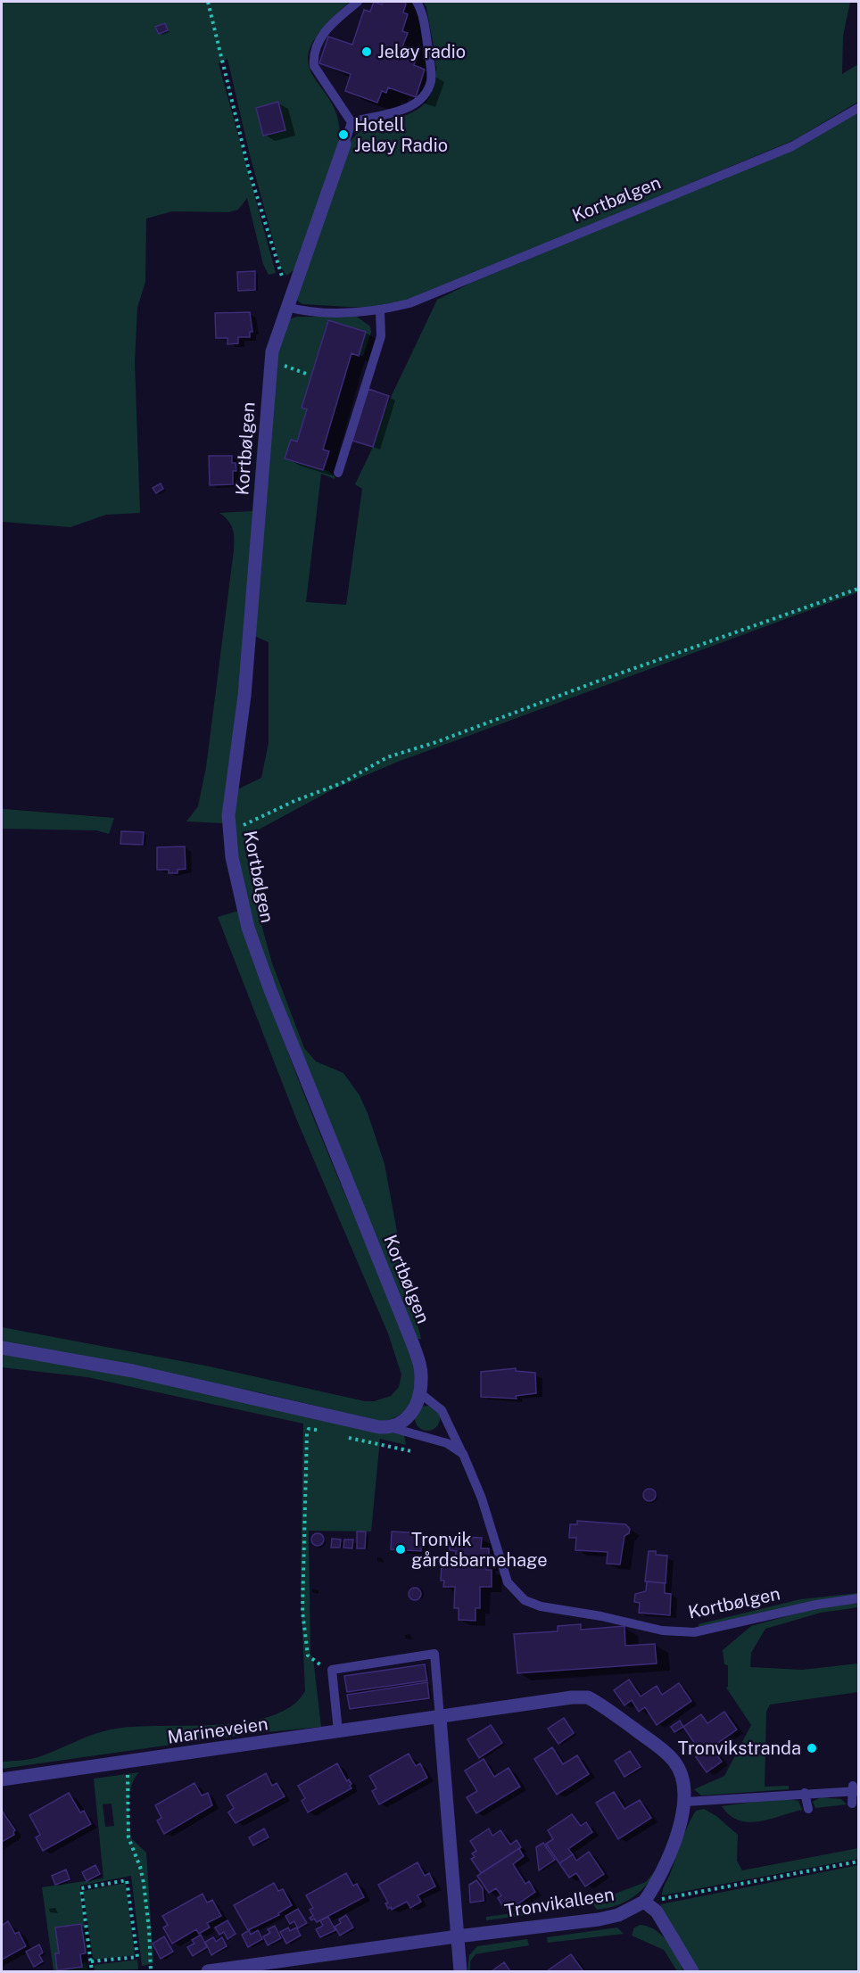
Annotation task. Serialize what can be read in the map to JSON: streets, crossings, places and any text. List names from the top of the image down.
{
  "streets": {
    "street": ["Kortbølgen", "Marineveien", "Tronvikalleen"]
  },
  "crossings": [
    ["Marineveien", "Tronvikalleen"]
  ],
  "places": [
    "Jeløy radio",
    "Hotell Jeløy Radio",
    "Tronvik gårdsbarnehage",
    "Tronvikstranda"
  ]
}
